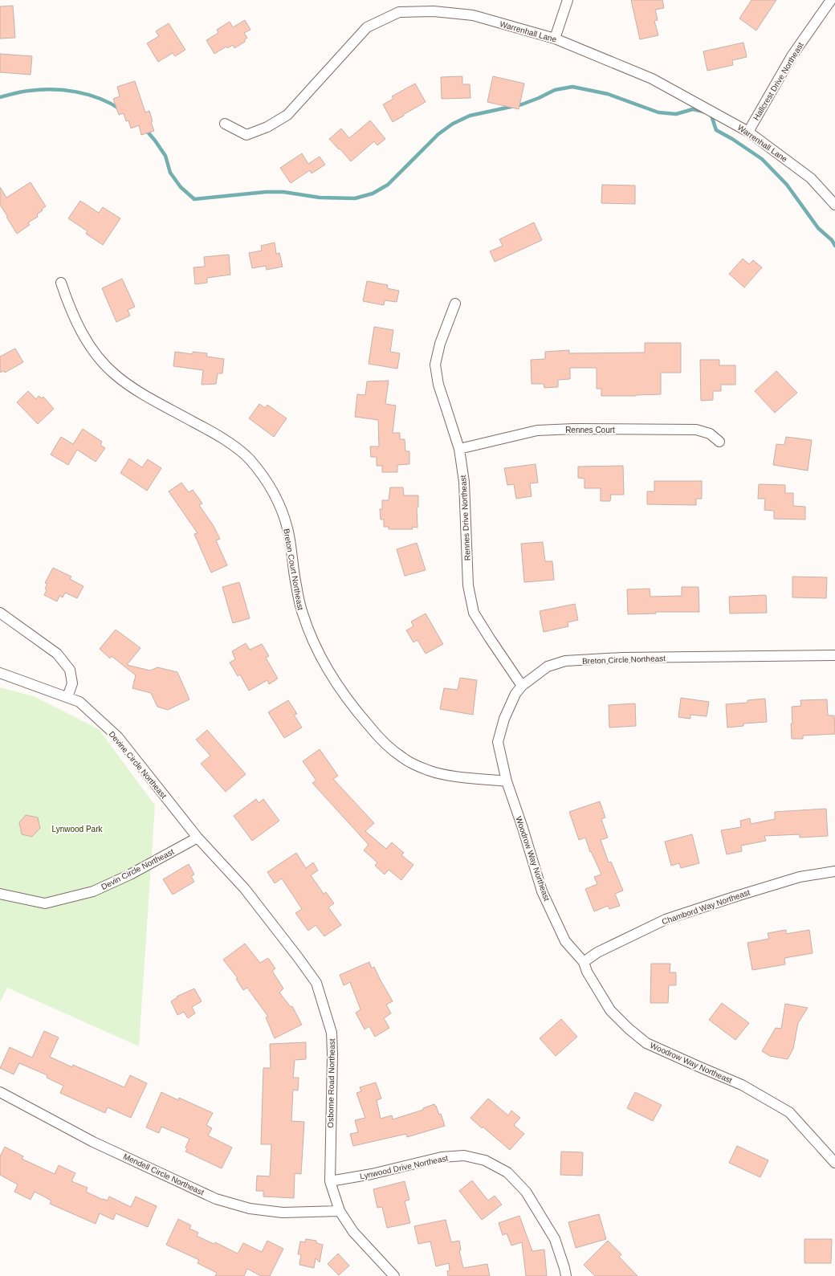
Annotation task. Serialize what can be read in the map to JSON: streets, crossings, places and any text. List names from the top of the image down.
{
  "streets": {
    "street": [
      "Warrenhall Lane",
      "Hallcrest Drive Northeast",
      "Rennes Court",
      "Rennes Drive Northeast",
      "Breton Court Northeast",
      "Breton Circle Northeast",
      "Devine Circle Northeast",
      "Woodrow Way Northeast",
      "Devin Circle Northeast",
      "Chambord Way Northeast",
      "Osborne Road Northeast",
      "Lynwood Drive Northeast",
      "Mendell Circle Northeast"
    ]
  },
  "crossings": [
    ["Warrenhall Lane", "Hallcrest Drive Northeast"],
    ["Rennes Court", "Rennes Drive Northeast"],
    ["Rennes Drive Northeast", "Breton Circle Northeast"],
    ["Breton Court Northeast", "Breton Circle Northeast"],
    ["Breton Court Northeast", "Woodrow Way Northeast"],
    ["Breton Circle Northeast", "Woodrow Way Northeast"],
    ["Devine Circle Northeast", "Devin Circle Northeast"],
    ["Devine Circle Northeast", "Osborne Road Northeast"],
    ["Woodrow Way Northeast", "Chambord Way Northeast"],
    ["Devin Circle Northeast", "Osborne Road Northeast"],
    ["Osborne Road Northeast", "Lynwood Drive Northeast"],
    ["Osborne Road Northeast", "Mendell Circle Northeast"]
  ],
  "parks": ["Lynwood Park"]
}
